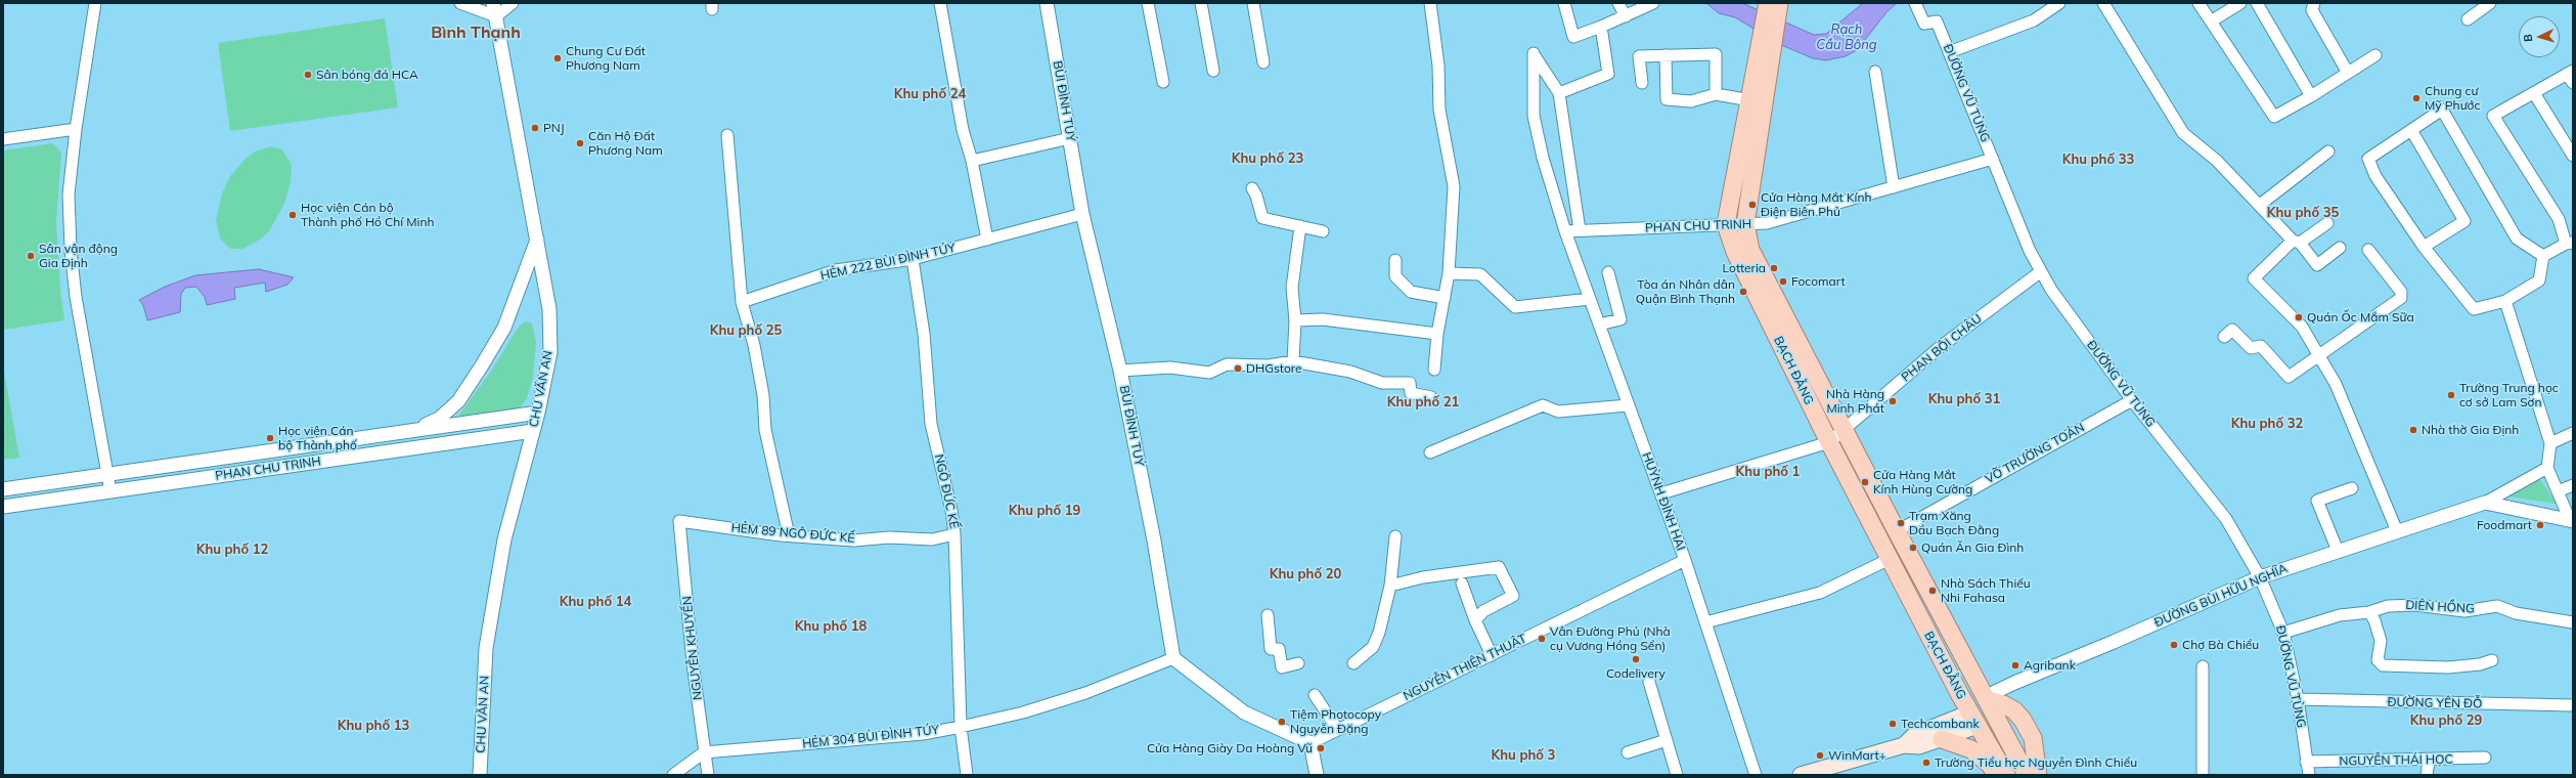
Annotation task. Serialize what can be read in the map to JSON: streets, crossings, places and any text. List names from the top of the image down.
{
  "streets": {
    "main road": ["BẠCH ĐẰNG"],
    "street": [
      "ĐƯỜNG VŨ TÙNG",
      "BÙI ĐÌNH TUÝ",
      "PHAN CHU TRINH",
      "HẺM 222 BÙI ĐÌNH TÚY",
      "PHAN BỘI CHÂU",
      "CHU VĂN AN",
      "VÕ TRƯỜNG TOẢN",
      "NGÔ ĐỨC KẾ",
      "HUỲNH ĐÌNH HAI",
      "HẺM 89 NGÔ ĐỨC KẾ",
      "ĐƯỜNG BÙI HỮU NGHĨA",
      "DIÊN HỒNG",
      "NGUYỄN KHUYẾN",
      "NGUYỄN THIỆN THUẬT",
      "ĐƯỜNG YÊN ĐỖ",
      "HẺM 304 BÙI ĐÌNH TÚY",
      "NGUYỄN THÁI HỌC"
    ]
  },
  "crossings": [
    ["ĐƯỜNG VŨ TÙNG", "PHAN CHU TRINH"],
    ["ĐƯỜNG VŨ TÙNG", "PHAN BỘI CHÂU"],
    ["ĐƯỜNG VŨ TÙNG", "VÕ TRƯỜNG TOẢN"],
    ["ĐƯỜNG VŨ TÙNG", "ĐƯỜNG BÙI HỮU NGHĨA"],
    ["ĐƯỜNG VŨ TÙNG", "DIÊN HỒNG"],
    ["ĐƯỜNG VŨ TÙNG", "ĐƯỜNG YÊN ĐỖ"],
    ["ĐƯỜNG VŨ TÙNG", "NGUYỄN THÁI HỌC"],
    ["BÙI ĐÌNH TUÝ", "HẺM 222 BÙI ĐÌNH TÚY"],
    ["BÙI ĐÌNH TUÝ", "HẺM 304 BÙI ĐÌNH TÚY"],
    ["PHAN CHU TRINH", "BẠCH ĐẰNG"],
    ["PHAN CHU TRINH", "CHU VĂN AN"],
    ["PHAN CHU TRINH", "HUỲNH ĐÌNH HAI"],
    ["HẺM 222 BÙI ĐÌNH TÚY", "NGÔ ĐỨC KẾ"],
    ["PHAN BỘI CHÂU", "BẠCH ĐẰNG"],
    ["PHAN BỘI CHÂU", "HUỲNH ĐÌNH HAI"],
    ["BẠCH ĐẰNG", "VÕ TRƯỜNG TOẢN"],
    ["BẠCH ĐẰNG", "ĐƯỜNG BÙI HỮU NGHĨA"],
    ["NGÔ ĐỨC KẾ", "HẺM 89 NGÔ ĐỨC KẾ"],
    ["NGÔ ĐỨC KẾ", "HẺM 304 BÙI ĐÌNH TÚY"],
    ["HUỲNH ĐÌNH HAI", "NGUYỄN THIỆN THUẬT"],
    ["HẺM 89 NGÔ ĐỨC KẾ", "NGUYỄN KHUYẾN"],
    ["NGUYỄN KHUYẾN", "HẺM 304 BÙI ĐÌNH TÚY"]
  ],
  "districts": [
    "Bình Thạnh",
    "Khu phố 24",
    "Khu phố 23",
    "Khu phố 33",
    "Khu phố 35",
    "Khu phố 25",
    "Khu phố 31",
    "Khu phố 21",
    "Khu phố 32",
    "Khu phố 1",
    "Khu phố 19",
    "Khu phố 12",
    "Khu phố 20",
    "Khu phố 14",
    "Khu phố 18",
    "Khu phố 29",
    "Khu phố 13",
    "Khu phố 3"
  ],
  "water": ["Rạch Cầu Bông"],
  "places": [
    "Chung Cư Đất Phương Nam",
    "Sân bóng đá HCA",
    "Chung cư Mỹ Phước",
    "PNJ",
    "Căn Hộ Đất Phương Nam",
    "Cửa Hàng Mắt Kính Điện Biên Phủ",
    "Học viện Cán bộ Thành phố Hồ Chí Minh",
    "Sân vận động Gia Định",
    "Lotteria",
    "Focomart",
    "Tòa án Nhân dân Quận Bình Thạnh",
    "Quán Ốc Mắm Sữa",
    "DHGstore",
    "Trường Trung học cơ sở Lam Sơn",
    "Nhà Hàng Minh Phát",
    "Nhà thờ Gia Định",
    "Học viện Cán bộ Thành phố",
    "Cửa Hàng Mắt Kính Hùng Cường",
    "Trạm Xăng Dầu Bạch Đằng",
    "Foodmart",
    "Quán Ăn Gia Đình",
    "Nhà Sách Thiếu Nhi Fahasa",
    "Vân Đường Phủ (Nhà cụ Vương Hồng Sển)",
    "Chợ Bà Chiểu",
    "Codelivery",
    "Agribank",
    "Tiệm Photocopy Nguyễn Đặng",
    "Techcombank",
    "Cửa Hàng Giày Da Hoàng Vũ",
    "WinMart+",
    "Trường Tiểu học Nguyễn Đình Chiểu"
  ],
  "north": "left"
}
